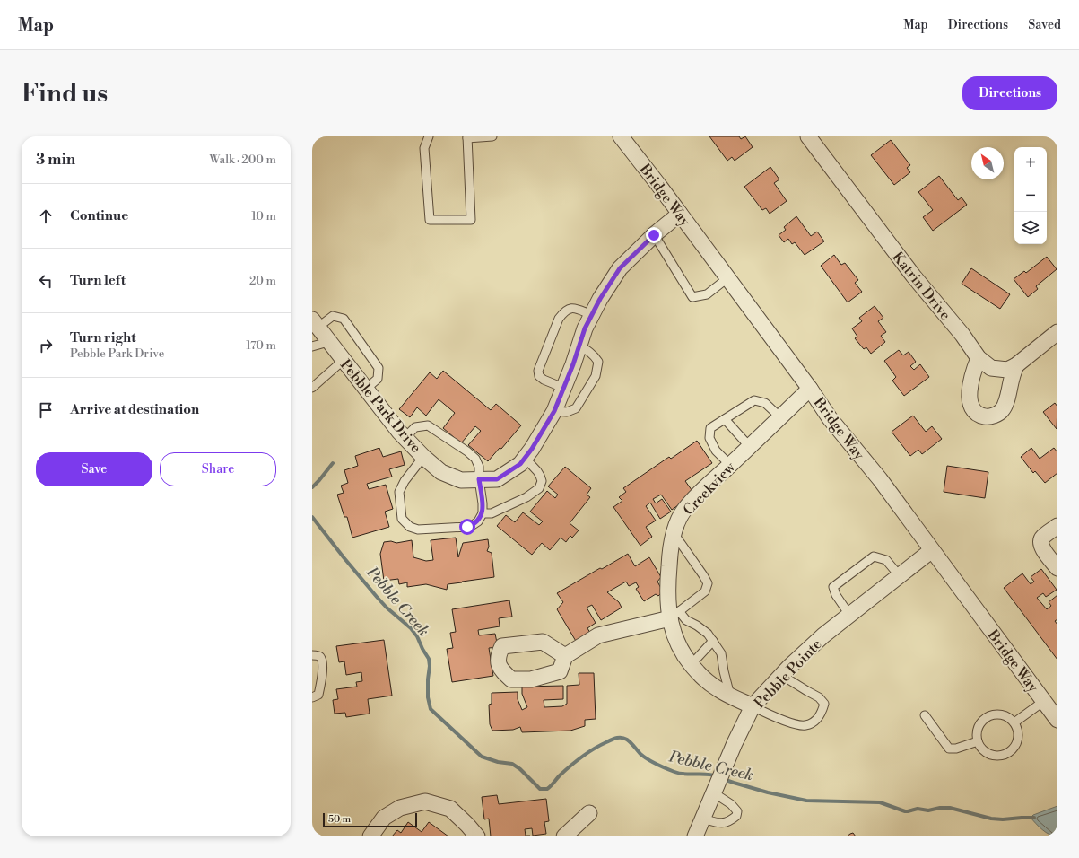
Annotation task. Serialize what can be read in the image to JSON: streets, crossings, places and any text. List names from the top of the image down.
{
  "streets": {
    "street": [
      "Bridge Way",
      "Katrin Drive",
      "Pebble Park Drive",
      "Creekview",
      "Pebble Pointe"
    ]
  },
  "crossings": [
    ["Bridge Way", "Pebble Park Drive"],
    ["Bridge Way", "Creekview"],
    ["Bridge Way", "Pebble Pointe"],
    ["Creekview", "Pebble Pointe"]
  ],
  "water": ["Pebble Creek"],
  "scale_bar": "50 m",
  "north": "top left",
  "page": {
    "header": "Map",
    "nav": ["Map", "Directions", "Saved"],
    "buttons": [
      "Directions",
      ["Save", "Share"]
    ],
    "title": "Find us",
    "heading": ["3 min", "Walk · 200 m"],
    "map_buttons": ["+", "−"],
    "list": [
      ["Continue", "10 m"],
      ["Turn left", "20 m"],
      ["Turn right", "Pebble Park Drive", "170 m"],
      "Arrive at destination"
    ],
    "scale": "50 m"
  }
}
